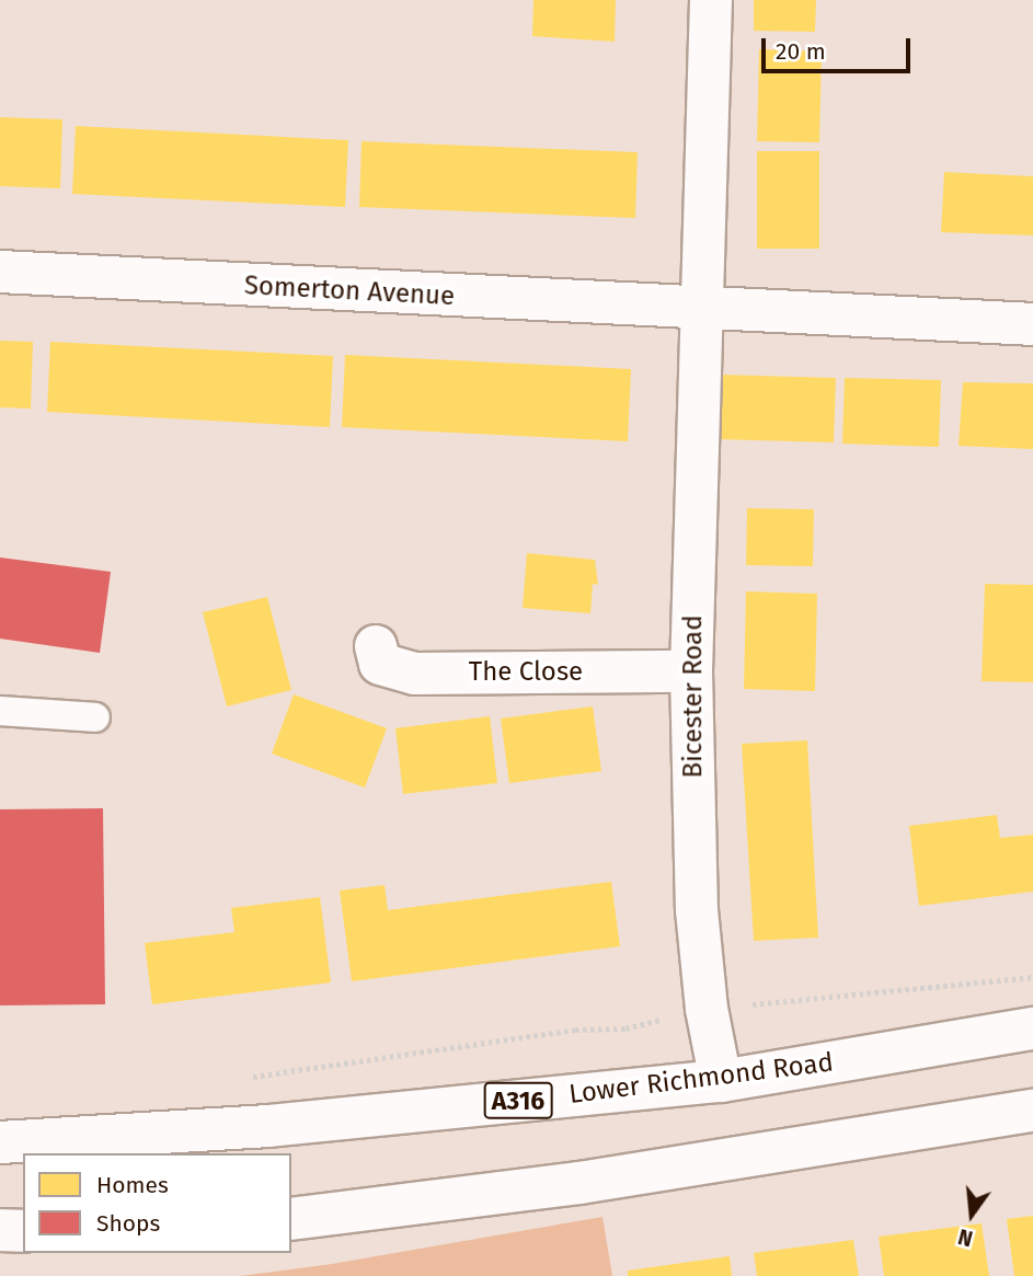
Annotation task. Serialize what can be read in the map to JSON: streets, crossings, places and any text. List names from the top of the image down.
{
  "streets": {
    "main road": [
      "Somerton Avenue",
      "The Close",
      "Bicester Road",
      "Lower Richmond Road",
      "A316"
    ]
  },
  "crossings": [
    ["Somerton Avenue", "Bicester Road"],
    ["The Close", "Bicester Road"],
    ["Bicester Road", "Lower Richmond Road"]
  ],
  "legend": ["Homes", "Shops"],
  "scale_bar": "20 m",
  "north": "bottom"
}
